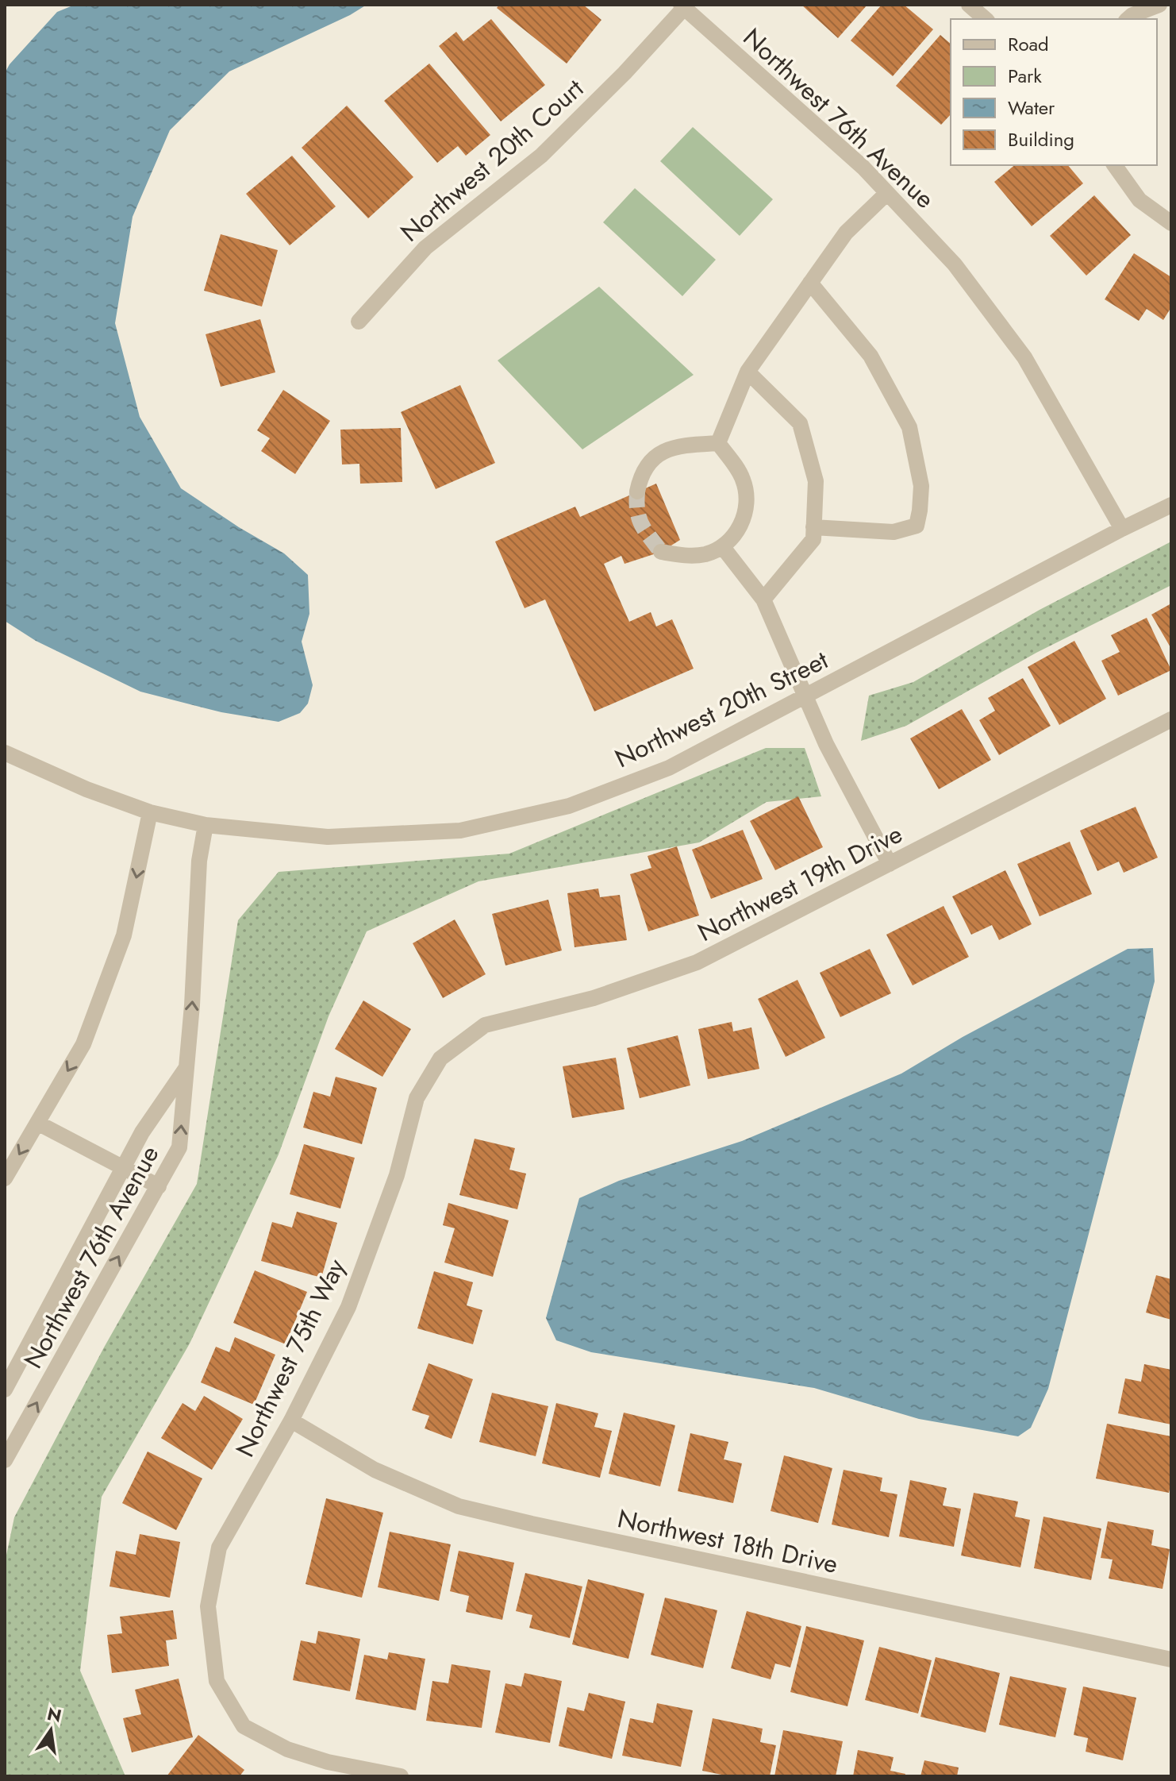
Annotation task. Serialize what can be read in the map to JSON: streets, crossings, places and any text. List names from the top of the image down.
{
  "streets": {
    "street": [
      "Northwest 76th Avenue",
      "Northwest 20th Court",
      "Northwest 20th Street",
      "Northwest 19th Drive",
      "Northwest 75th Way",
      "Northwest 18th Drive"
    ]
  },
  "crossings": [
    ["Northwest 76th Avenue", "Northwest 20th Court"],
    ["Northwest 76th Avenue", "Northwest 20th Street"],
    ["Northwest 19th Drive", "Northwest 75th Way"],
    ["Northwest 75th Way", "Northwest 18th Drive"]
  ],
  "legend": [
    "Road",
    "Park",
    "Water",
    "Building"
  ],
  "north": "top"
}
